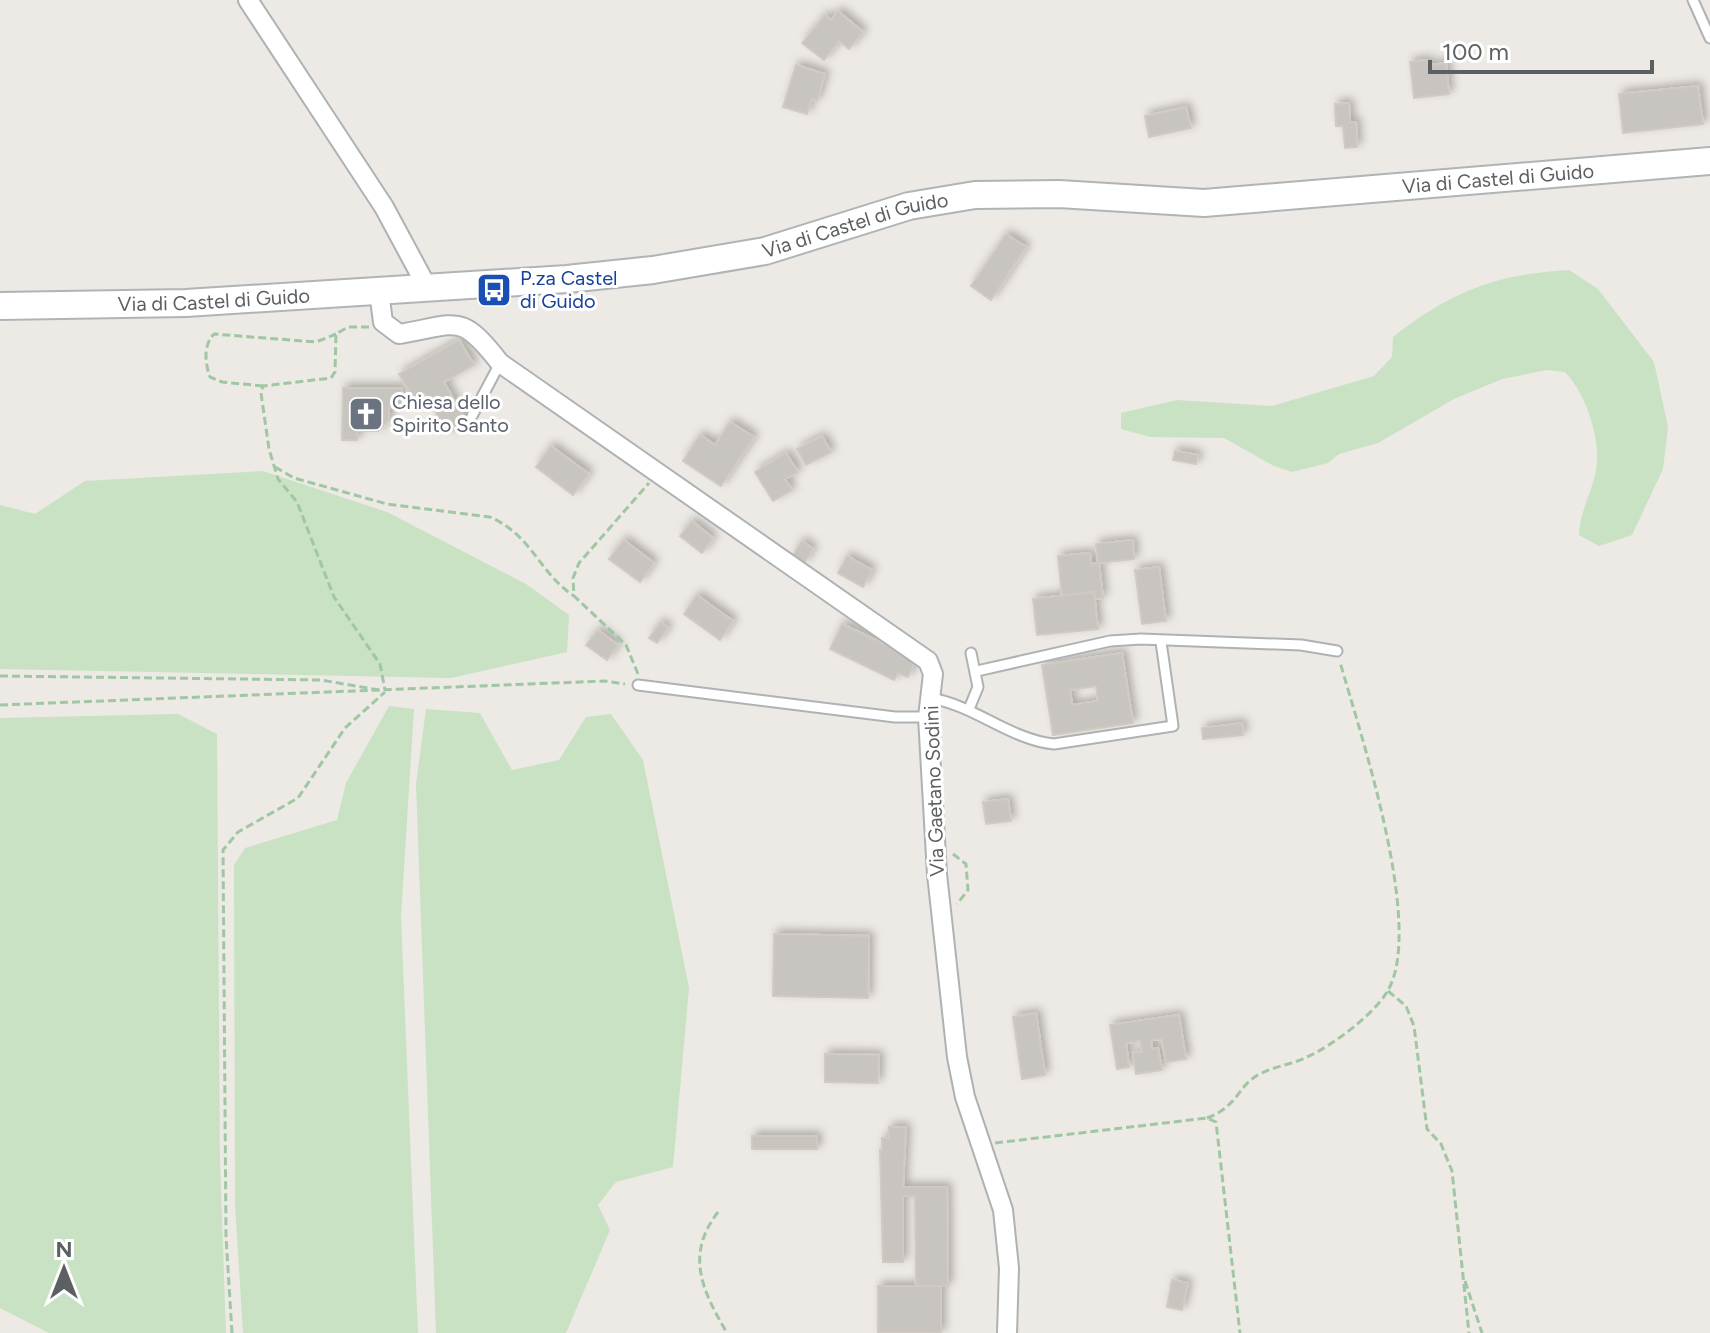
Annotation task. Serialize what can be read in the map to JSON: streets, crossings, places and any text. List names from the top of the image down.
{
  "streets": {
    "street": ["Via di Castel di Guido", "Via Gaetano Sodini"]
  },
  "places": {
    "bus stop": ["P.za Castel di Guido"],
    "church": ["Chiesa dello Spirito Santo"]
  },
  "scale_bar": "100 m",
  "north": "top"
}
